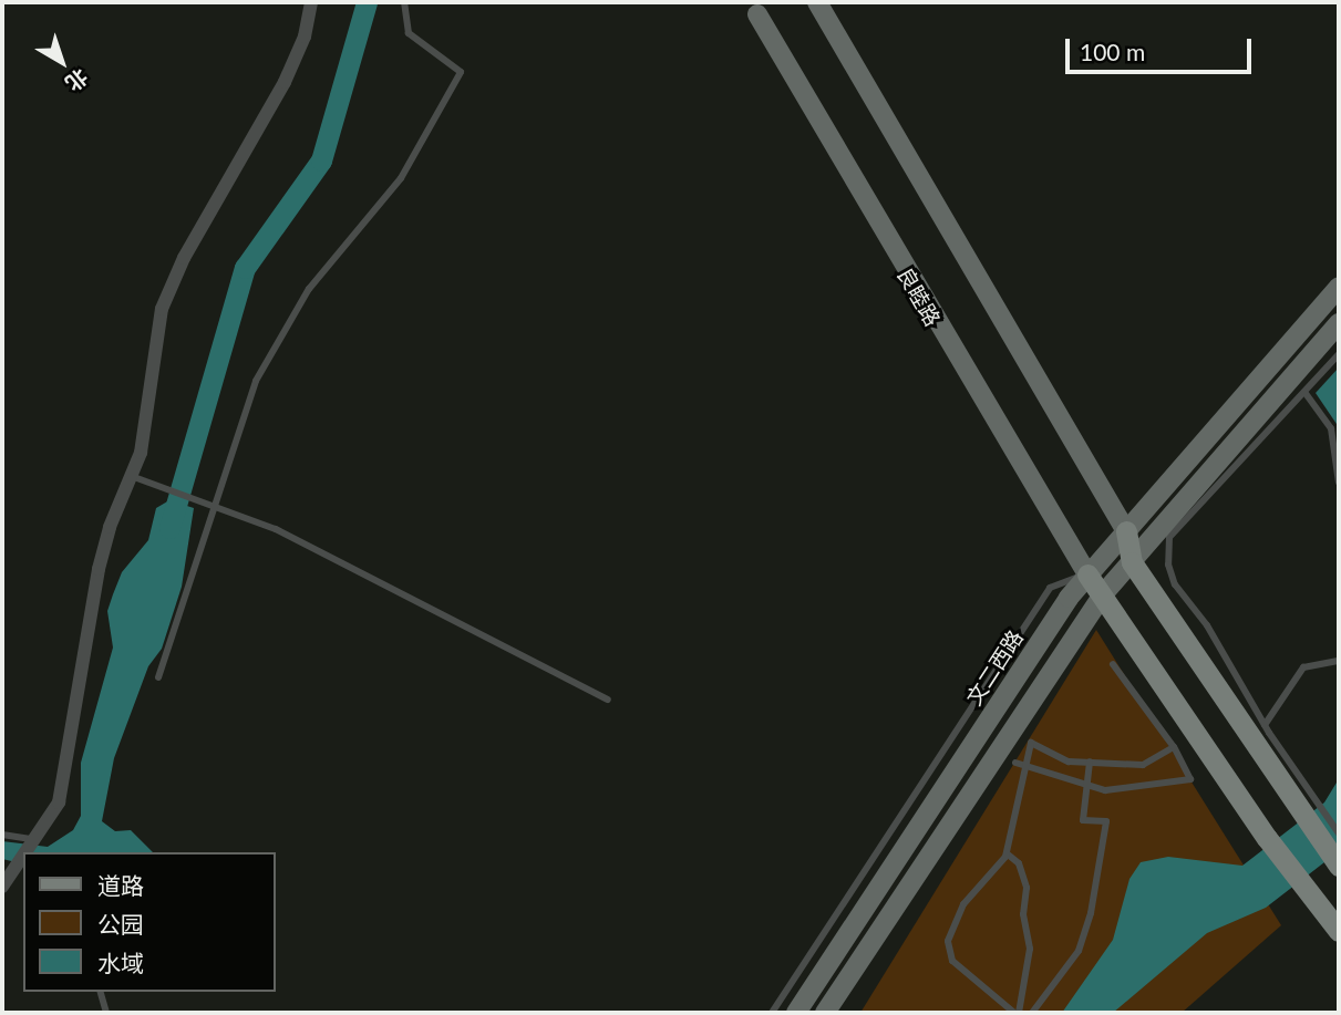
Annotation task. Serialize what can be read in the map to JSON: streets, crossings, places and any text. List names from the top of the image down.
{
  "streets": {
    "main road": ["良睦路", "文二西路"]
  },
  "crossings": [
    ["良睦路", "文二西路"]
  ],
  "legend": ["道路", "公园", "水域"],
  "scale_bar": "100 m",
  "north": "bottom right"
}
